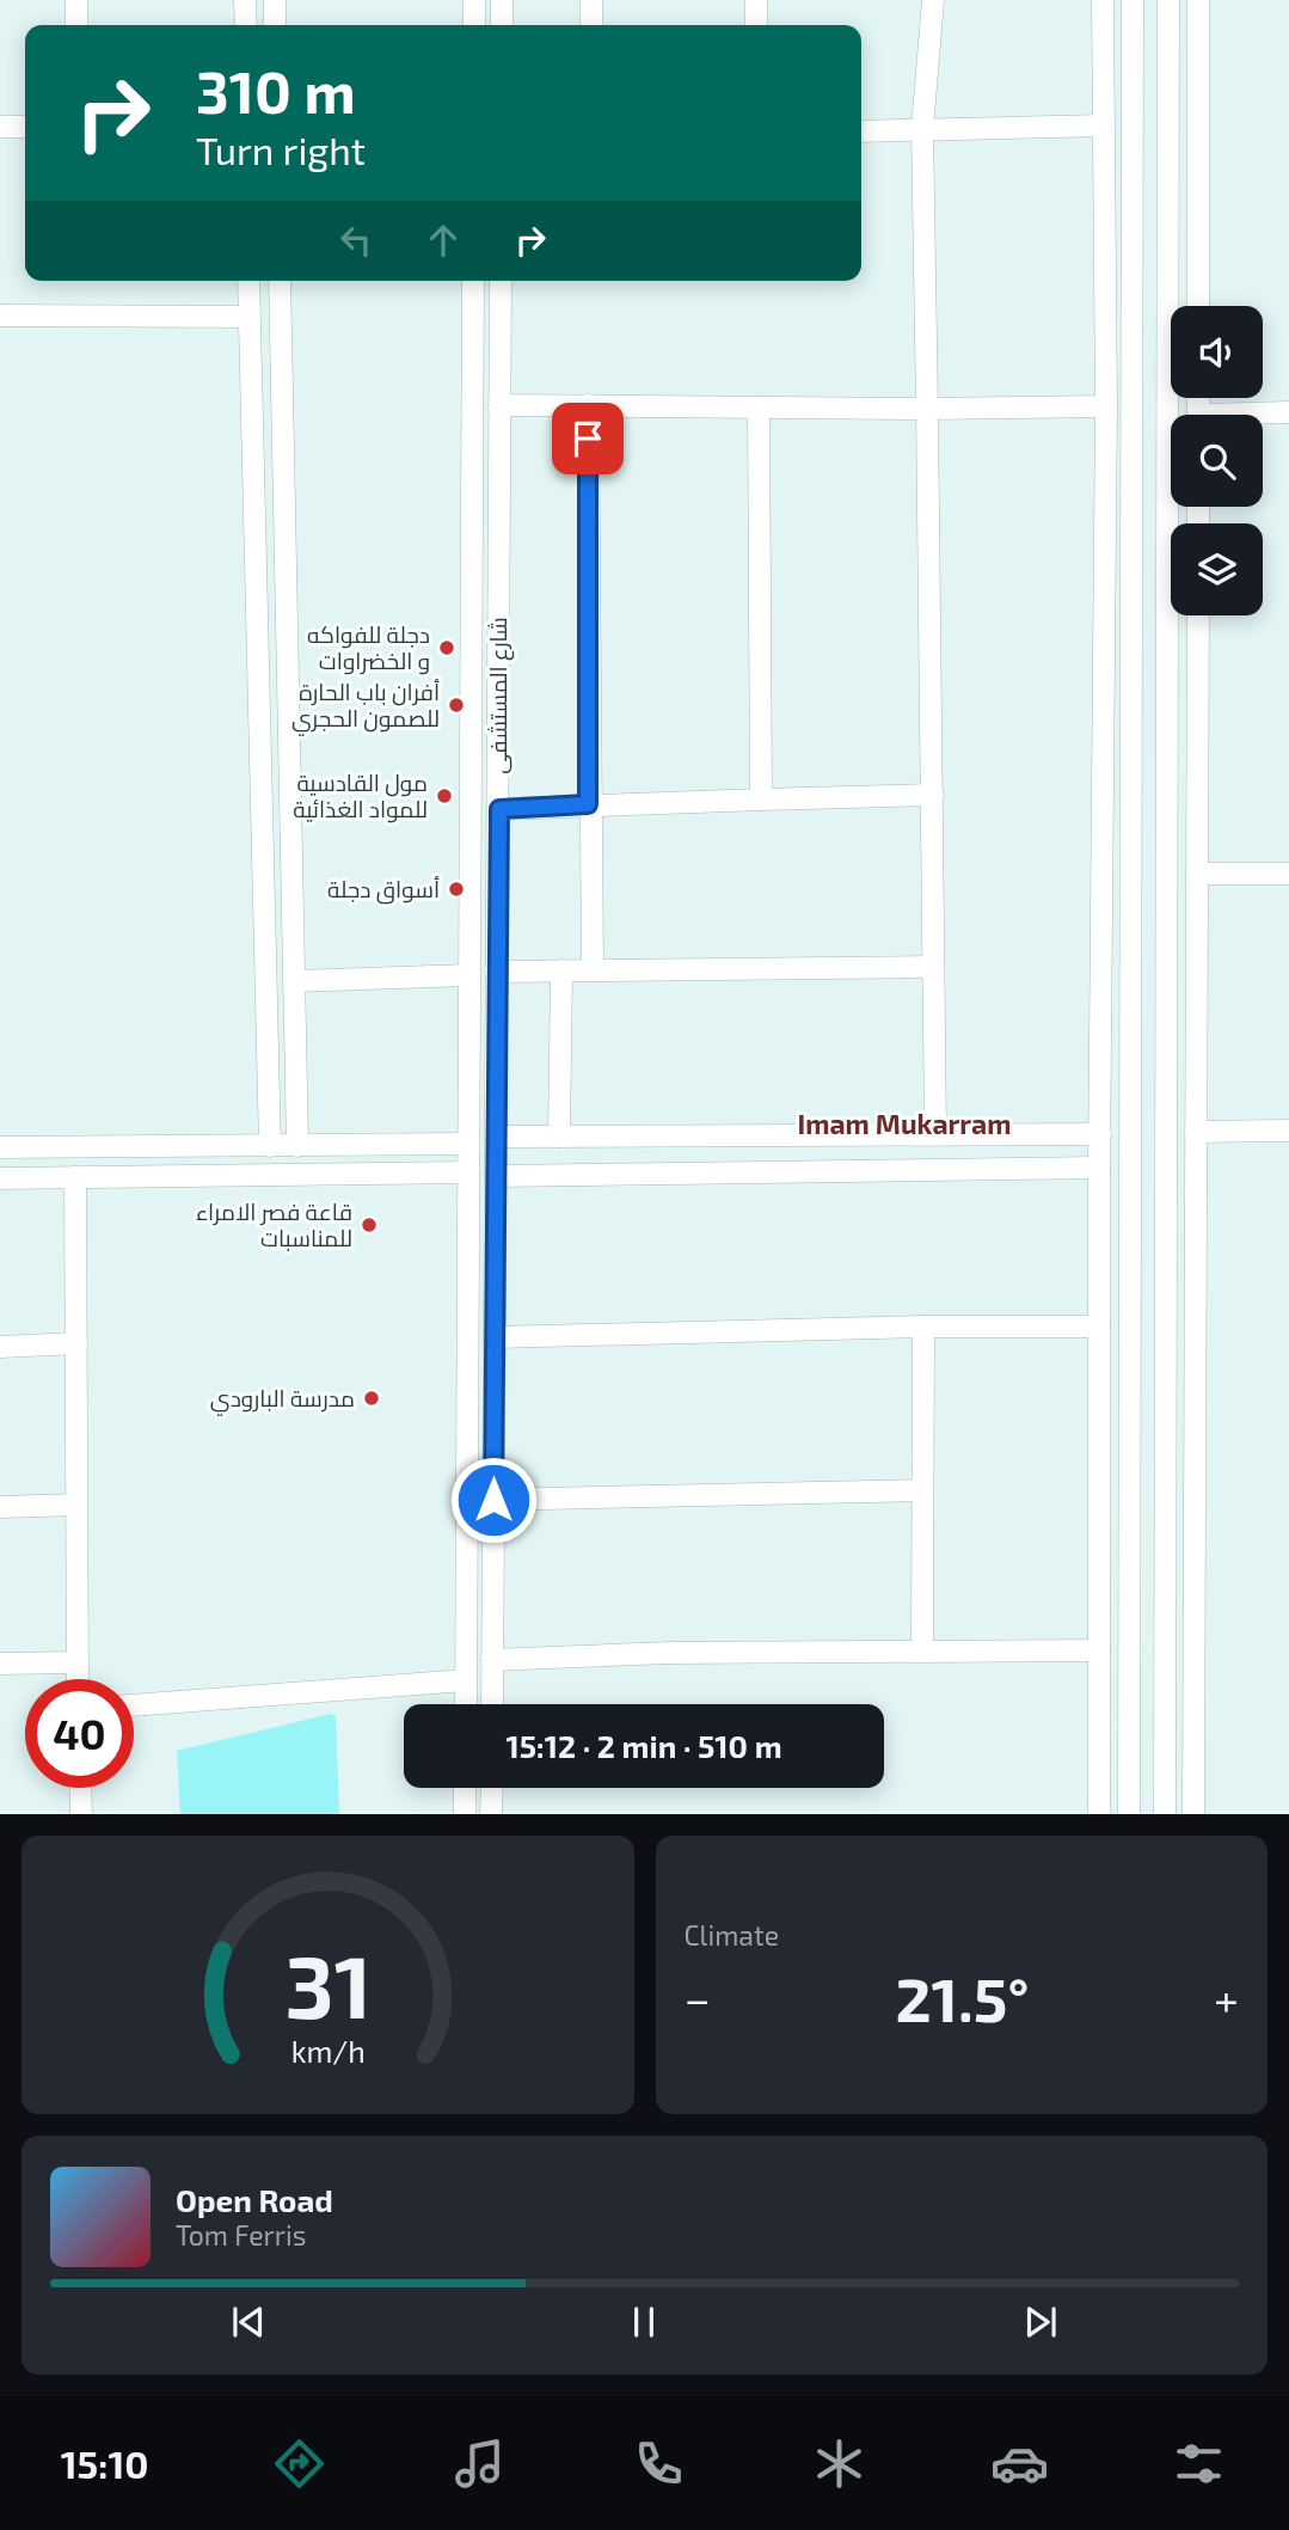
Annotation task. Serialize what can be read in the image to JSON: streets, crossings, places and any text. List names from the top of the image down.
{
  "streets": {
    "street": ["شارع المستشفى"]
  },
  "districts": ["Imam Mukarram"],
  "places": [
    "دجلة للفواكه و الخضراوات",
    "أفران باب الحارة للصمون الحجري",
    "مول القادسية للمواد الغذائية",
    "أسواق دجلة",
    "قاعة فصر الامراء للمناسبات",
    "مدرسة البارودي"
  ],
  "page": {
    "turn": ["310 m", "Turn right"],
    "limit": "40",
    "trip": "15:12 · 2 min · 510 m",
    "tile": "Climate",
    "heat": ["−", "21.5°", "+"],
    "song": ["Open Road", "Tom Ferris"],
    "tabs": "15:10",
    "gauge": ["31", "km/h"]
  }
}
